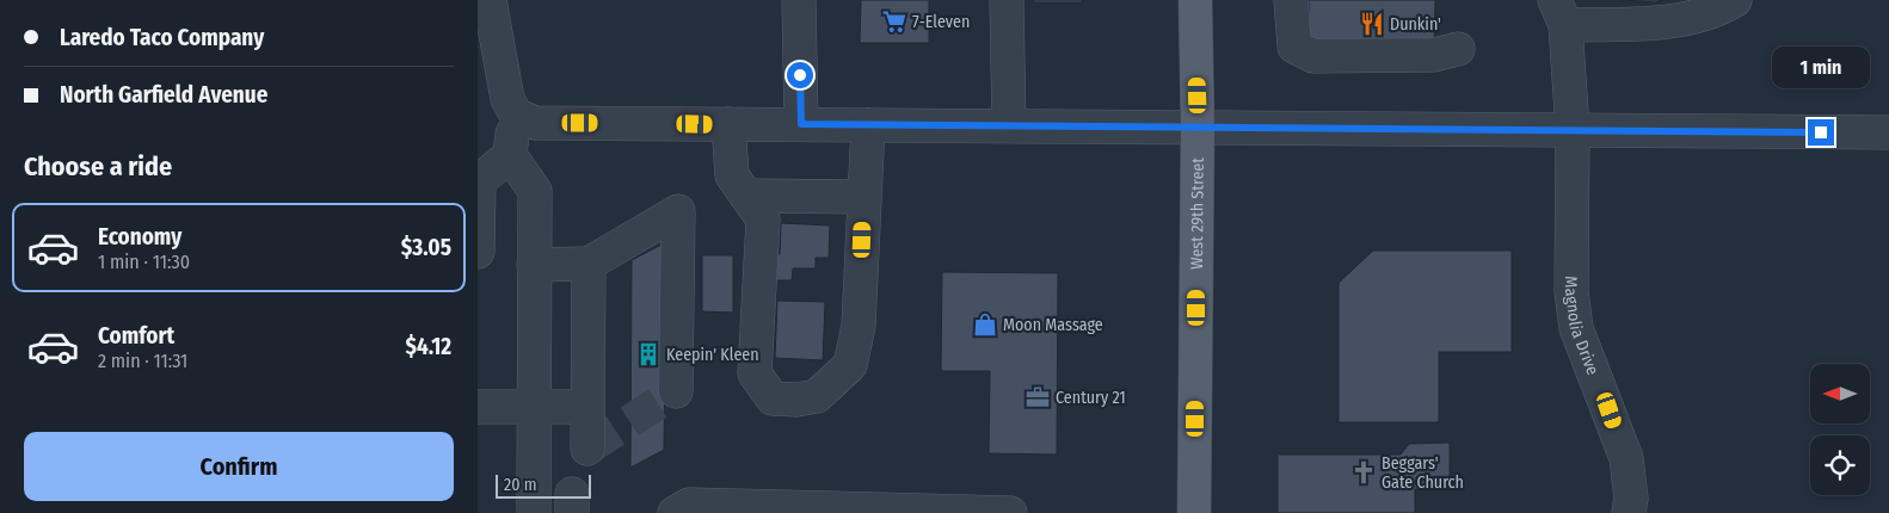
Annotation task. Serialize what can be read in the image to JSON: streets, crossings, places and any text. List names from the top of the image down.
{
  "streets": {
    "main road": ["West 29th Street"],
    "street": ["Magnolia Drive"]
  },
  "places": {
    "supermarket": ["7-Eleven"],
    "restaurant": ["Dunkin'"],
    "shop": ["Moon Massage"],
    "building": ["Keepin' Kleen"],
    "office": ["Century 21"],
    "church": ["Beggars' Gate Church"]
  },
  "scale_bar": "20 m",
  "north": "left",
  "page": {
    "banner": ["Laredo Taco Company", "North Garfield Avenue"],
    "bubble": "1 min",
    "heading": "Choose a ride",
    "list": [
      {
        "name": "Economy",
        "note": "1 min · 11:30",
        "value": "$3.05"
      },
      {
        "name": "Comfort",
        "note": "2 min · 11:31",
        "value": "$4.12"
      }
    ],
    "buttons": "Confirm",
    "scale": "20 m"
  }
}
